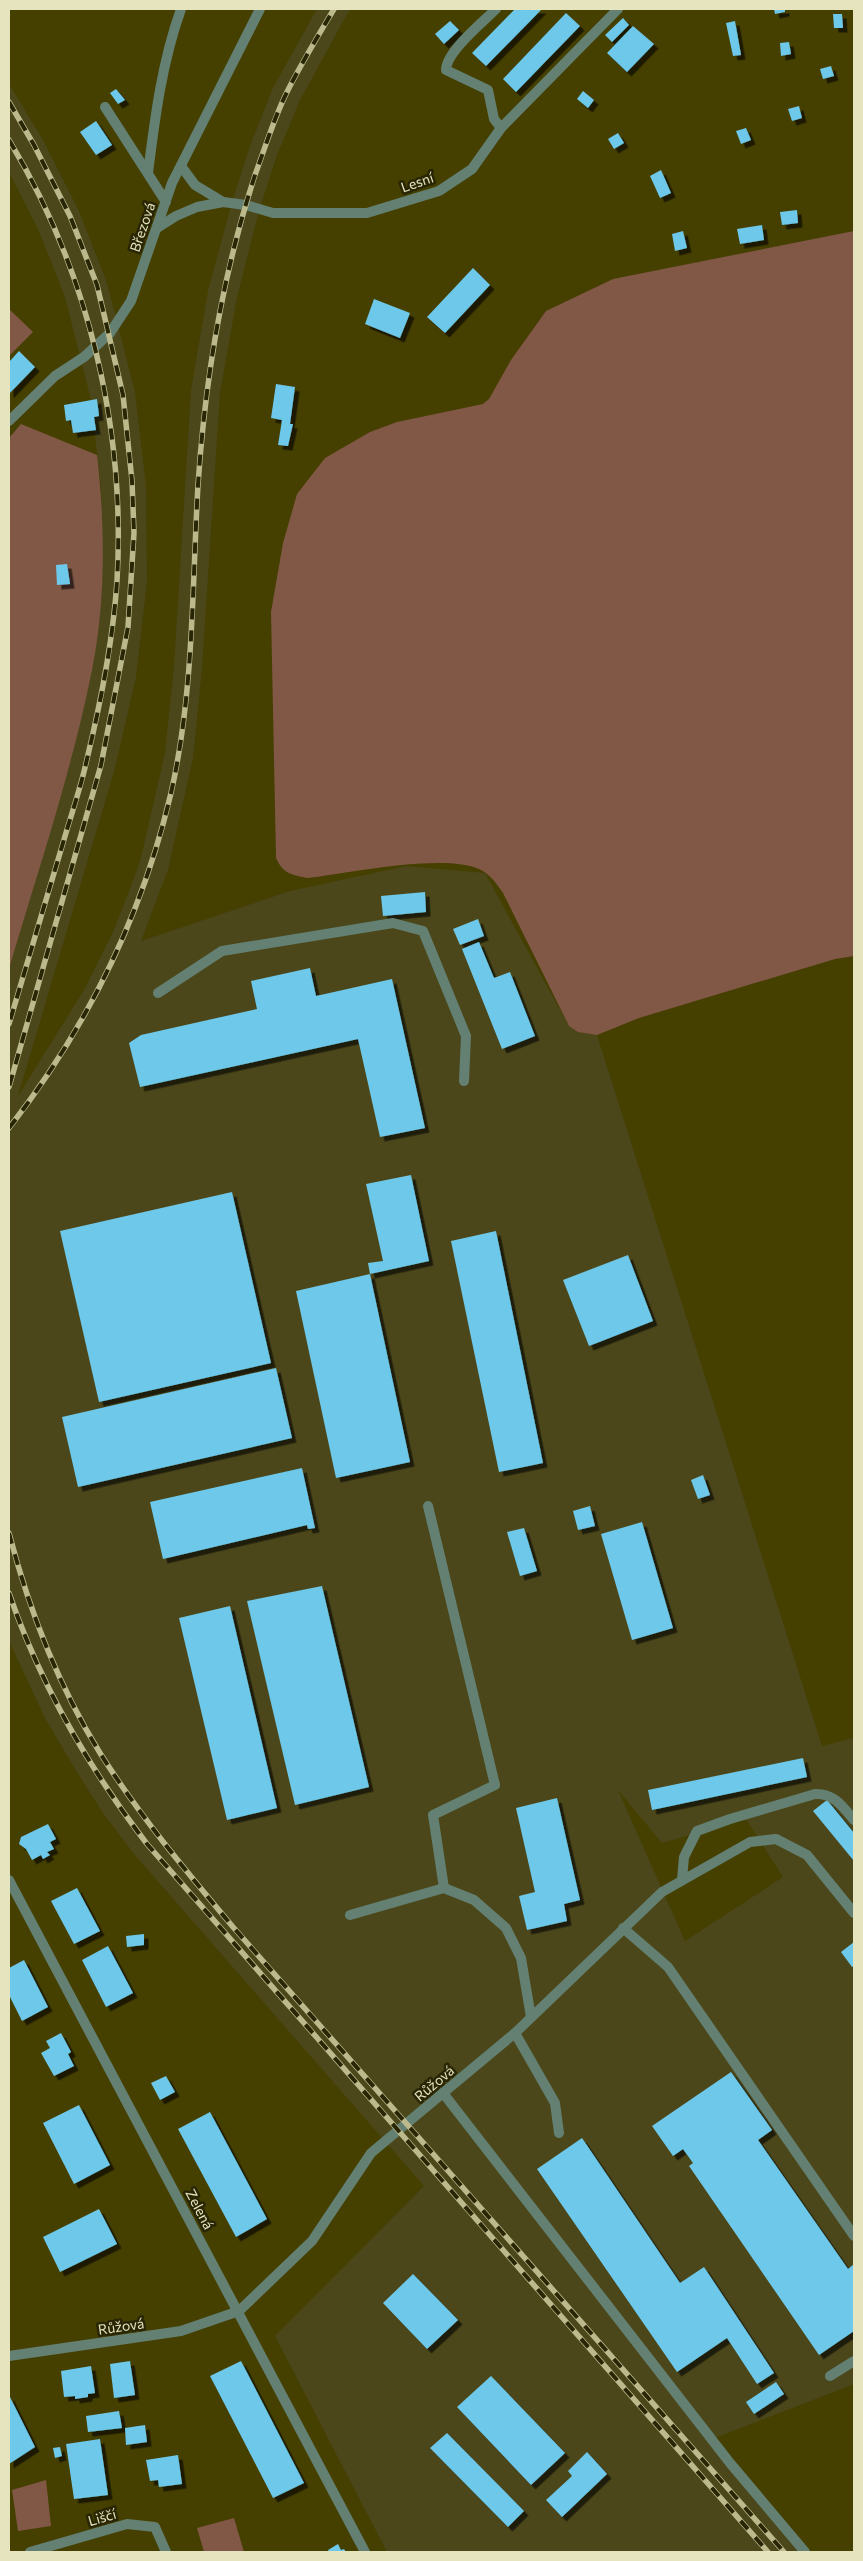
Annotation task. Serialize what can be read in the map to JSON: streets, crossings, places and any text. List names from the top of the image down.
{
  "streets": {
    "street": [
      "Lesní",
      "Březová",
      "Růžová",
      "Zelená",
      "Liščí"
    ]
  },
  "crossings": [
    ["Lesní", "Březová"],
    ["Růžová", "Zelená"]
  ]
}
